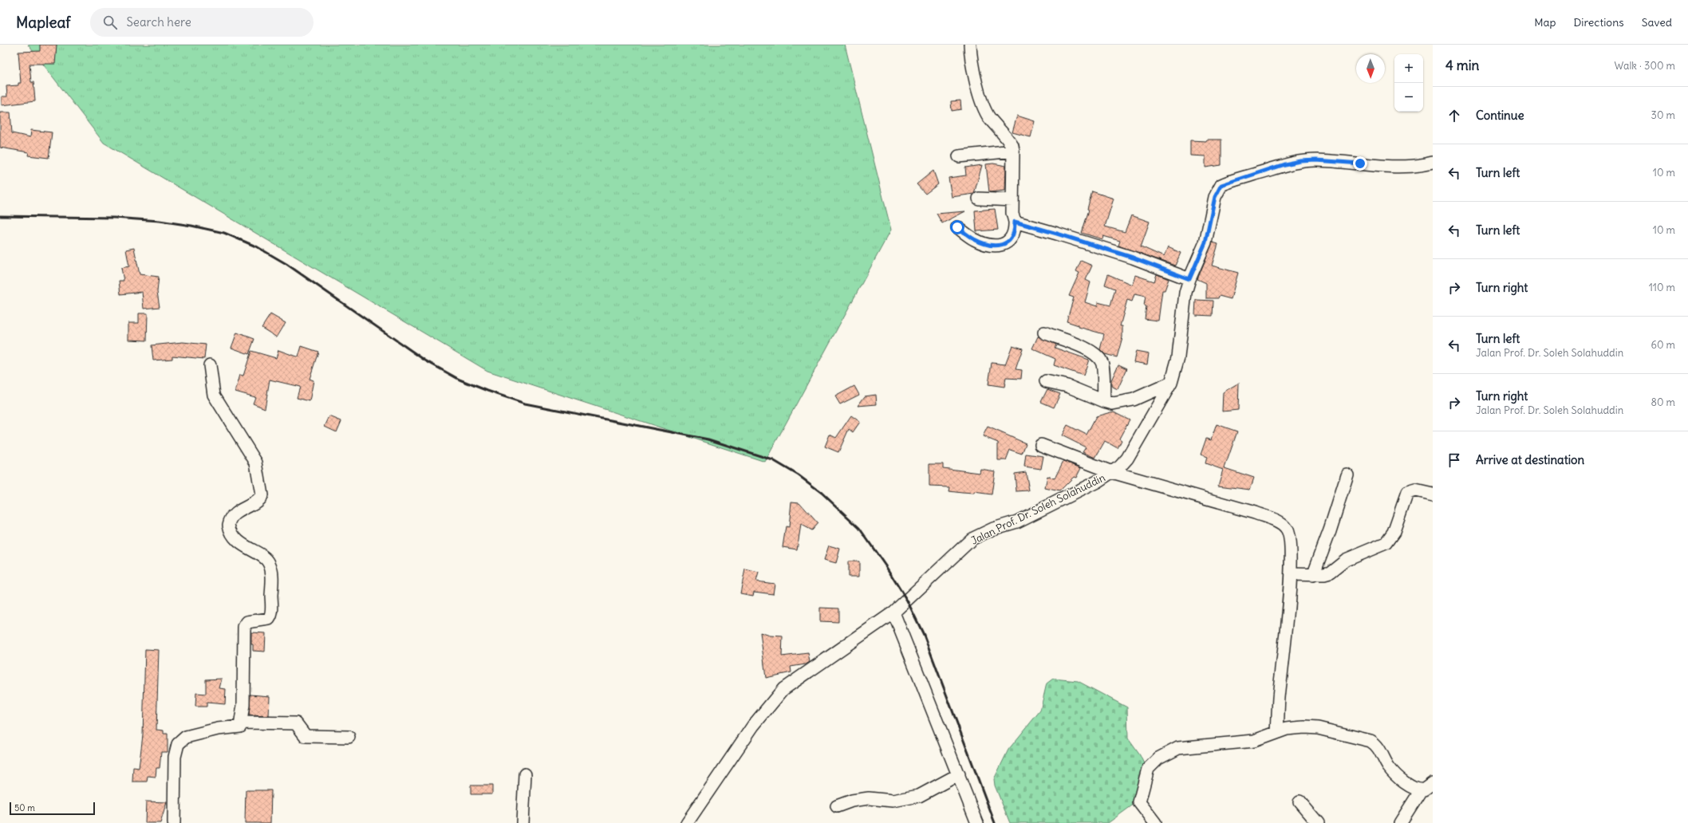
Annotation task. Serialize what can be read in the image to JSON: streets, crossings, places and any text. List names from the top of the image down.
{
  "streets": {
    "street": ["Jalan Prof. Dr. Soleh Solahuddin"]
  },
  "scale_bar": "50 m",
  "north": "bottom",
  "page": {
    "header": "Mapleaf",
    "search": "Search here",
    "nav": ["Map", "Directions", "Saved"],
    "heading": ["4 min", "Walk · 300 m"],
    "map_buttons": ["+", "−"],
    "list": [
      ["Continue", "30 m"],
      ["Turn left", "10 m"],
      ["Turn left", "10 m"],
      ["Turn right", "110 m"],
      ["Turn left", "Jalan Prof. Dr. Soleh Solahuddin", "60 m"],
      ["Turn right", "Jalan Prof. Dr. Soleh Solahuddin", "80 m"],
      "Arrive at destination"
    ],
    "scale": "50 m"
  }
}
